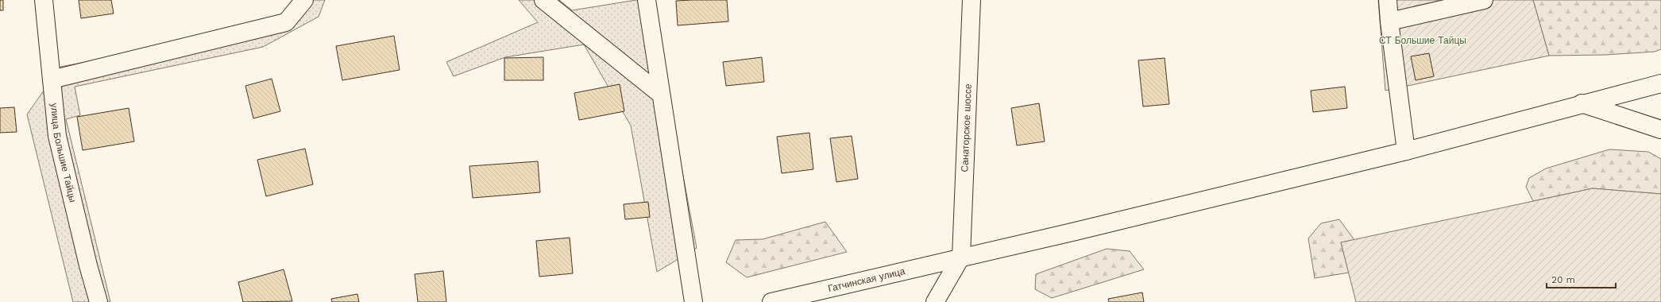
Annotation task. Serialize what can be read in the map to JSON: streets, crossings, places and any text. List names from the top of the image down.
{
  "streets": {
    "street": ["Санаторское шоссе", "улица Большие Тайцы", "Гатчинская улица"]
  },
  "crossings": [
    ["Санаторское шоссе", "Гатчинская улица"]
  ],
  "parks": ["СТ Большие Тайцы"],
  "scale_bar": "20 m"
}
